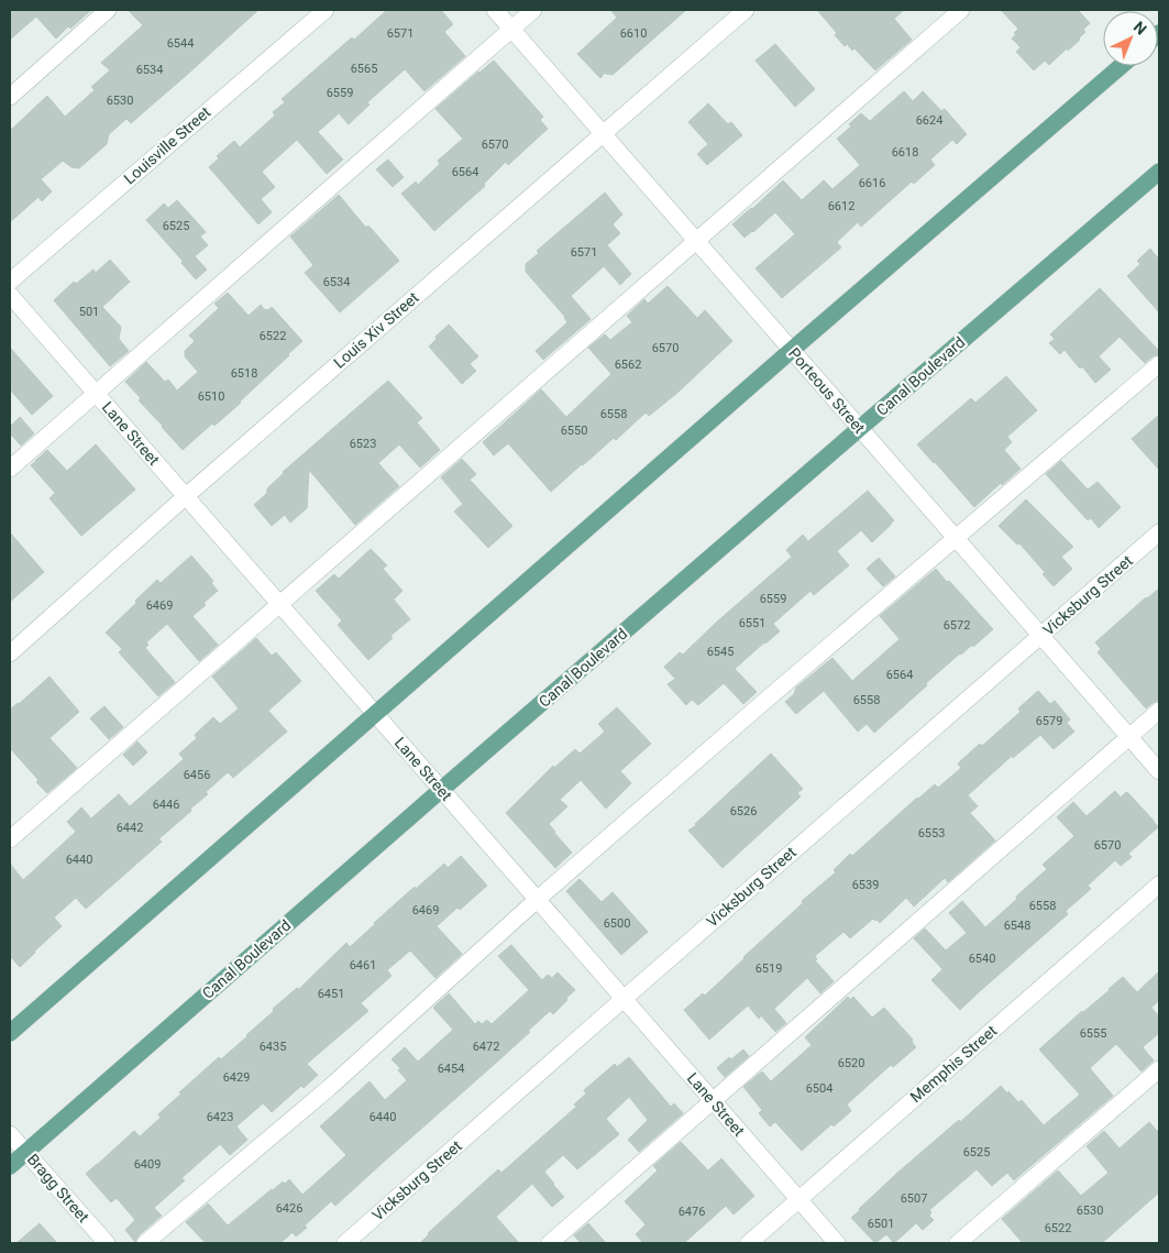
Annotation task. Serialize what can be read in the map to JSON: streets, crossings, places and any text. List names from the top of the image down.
{
  "streets": {
    "main road": ["Canal Boulevard"],
    "street": [
      "Louisville Street",
      "Louis Xiv Street",
      "Porteous Street",
      "Lane Street",
      "Vicksburg Street",
      "Memphis Street",
      "Bragg Street"
    ]
  },
  "crossings": [
    ["Louis Xiv Street", "Porteous Street"],
    ["Louis Xiv Street", "Lane Street"],
    ["Canal Boulevard", "Porteous Street"],
    ["Canal Boulevard", "Lane Street"],
    ["Canal Boulevard", "Bragg Street"],
    ["Porteous Street", "Vicksburg Street"],
    ["Lane Street", "Vicksburg Street"],
    ["Lane Street", "Memphis Street"]
  ],
  "house_numbers": [
    "6571",
    "6610",
    "6544",
    "6565",
    "6534",
    "6559",
    "6530",
    "6624",
    "6570",
    "6618",
    "6564",
    "6616",
    "6612",
    "6525",
    "6571",
    "6534",
    "501",
    "6522",
    "6570",
    "6562",
    "6518",
    "6510",
    "6558",
    "6550",
    "6523",
    "6559",
    "6469",
    "6551",
    "6572",
    "6545",
    "6564",
    "6558",
    "6579",
    "6456",
    "6446",
    "6526",
    "6442",
    "6553",
    "6570",
    "6440",
    "6539",
    "6558",
    "6469",
    "6500",
    "6548",
    "6540",
    "6461",
    "6519",
    "6451",
    "6555",
    "6435",
    "6472",
    "6520",
    "6454",
    "6429",
    "6504",
    "6423",
    "6440",
    "6525",
    "6409",
    "6507",
    "6426",
    "6530",
    "6476",
    "6501",
    "6522"
  ],
  "north": "top right"
}
